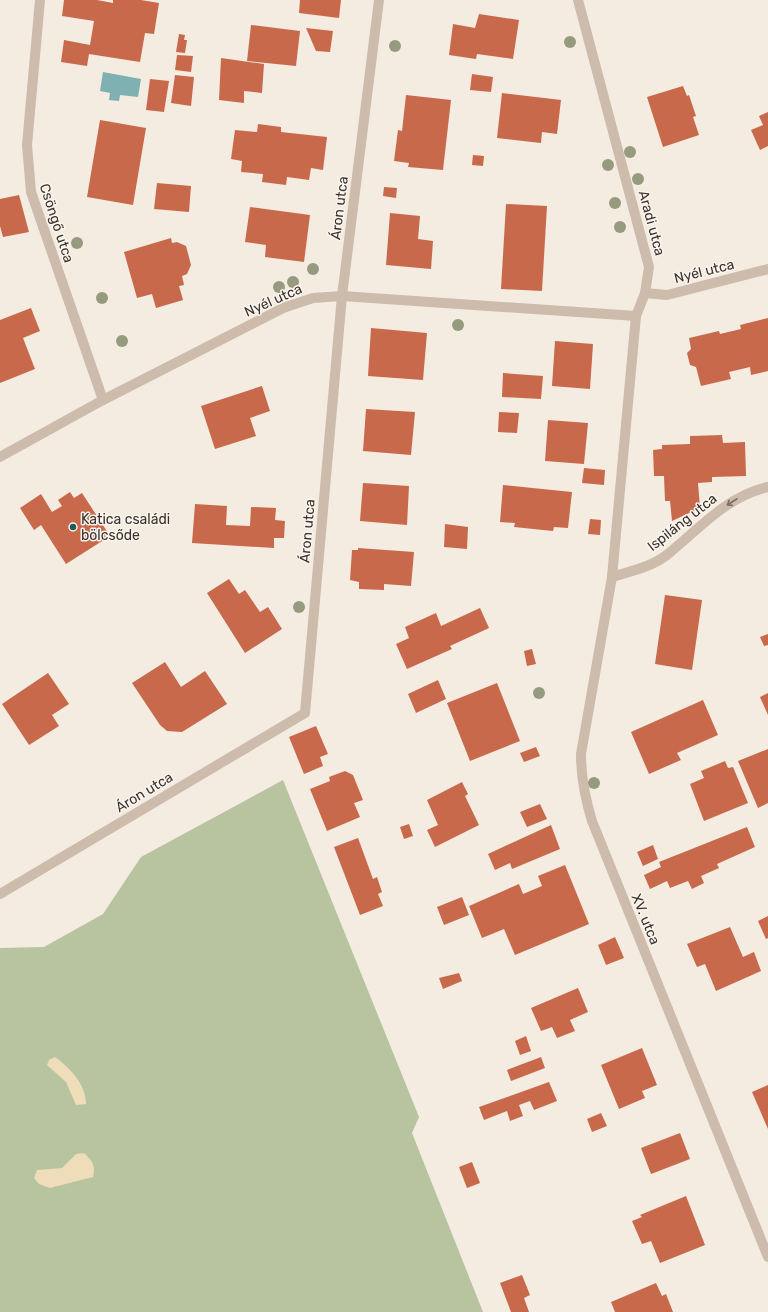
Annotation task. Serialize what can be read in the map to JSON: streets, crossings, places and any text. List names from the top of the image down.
{
  "streets": {
    "street": [
      "Áron utca",
      "Csöngő utca",
      "Aradi utca",
      "Nyél utca",
      "Ispiláng utca",
      "XV. utca"
    ]
  },
  "crossings": [
    ["Áron utca", "Nyél utca"],
    ["Csöngő utca", "Nyél utca"],
    ["Aradi utca", "Nyél utca"],
    ["Aradi utca", "Ispiláng utca"],
    ["Aradi utca", "XV. utca"],
    ["Ispiláng utca", "XV. utca"]
  ],
  "one_way": ["Ispiláng utca"],
  "places": ["Katica családi bölcsőde"]
}
